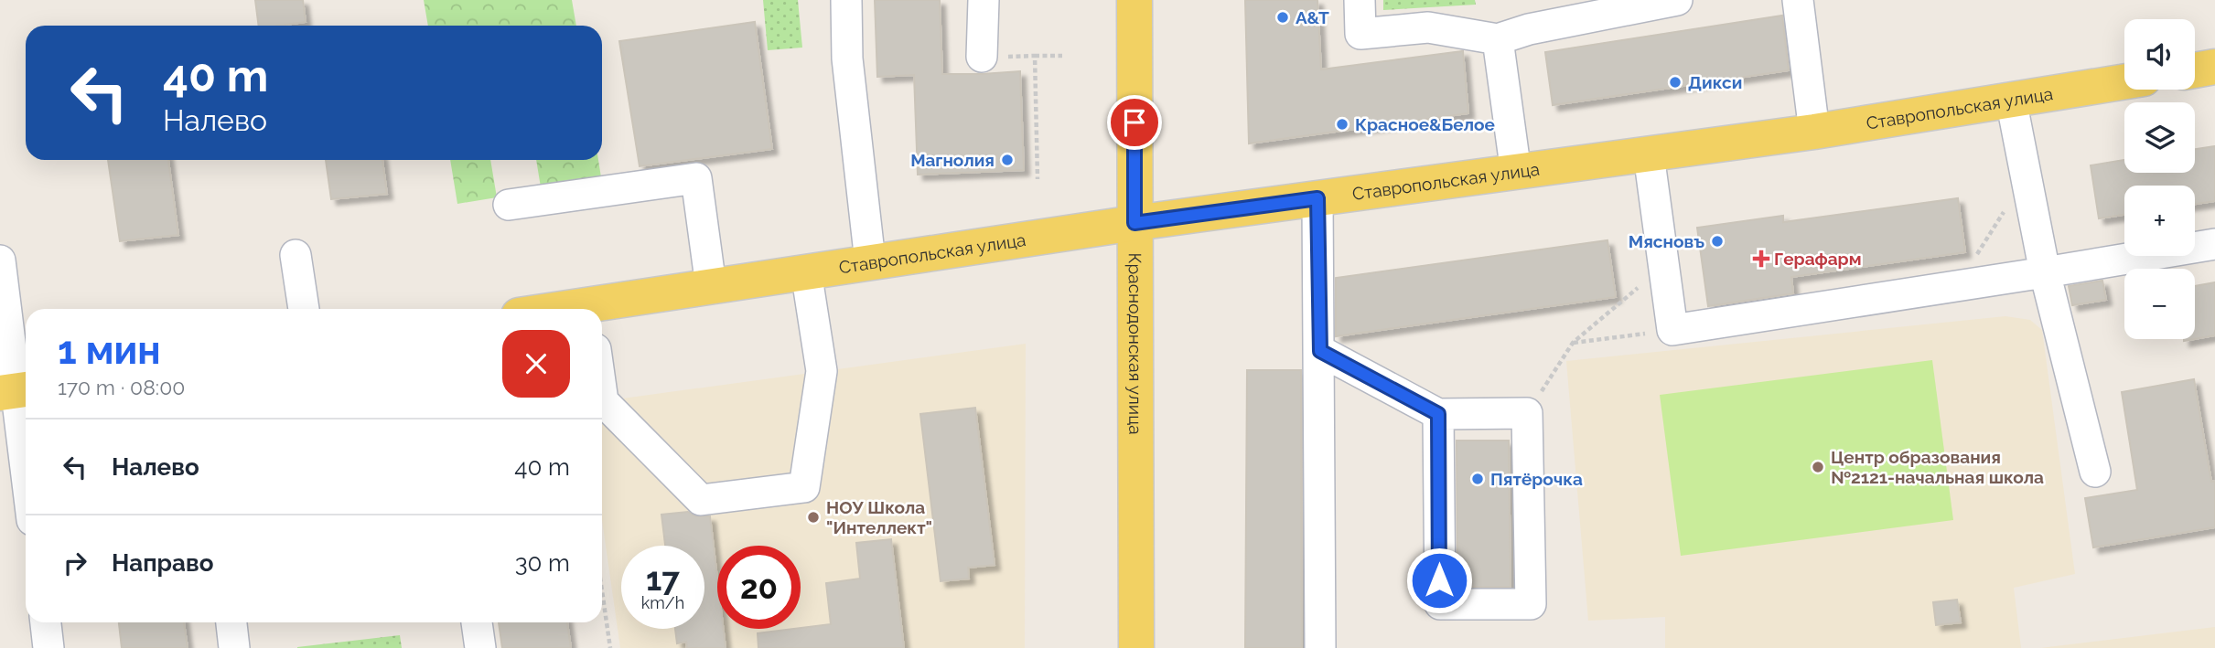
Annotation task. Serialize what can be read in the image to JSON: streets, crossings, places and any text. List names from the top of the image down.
{
  "streets": {
    "main road": ["Ставропольская улица", "Краснодонская улица"]
  },
  "crossings": [
    ["Ставропольская улица", "Краснодонская улица"]
  ],
  "places": {
    "other": [
      "A&T",
      "Дикси",
      "Красное&Белое",
      "Магнолия",
      "Мясновъ",
      "Центр образования №2121-начальная школа",
      "Пятёрочка",
      "НОУ Школа \"Интеллект\""
    ],
    "health": ["Герафарм"]
  },
  "page": {
    "map_buttons": ["+", "−"],
    "turn": ["40 m", "Налево"],
    "heading": ["1 мин", "170 m · 08:00"],
    "list": [
      {
        "name": "Налево",
        "value": "40 m"
      },
      {
        "name": "Направо",
        "value": "30 m"
      }
    ],
    "speed": "17 km/h",
    "limit": "20"
  }
}
